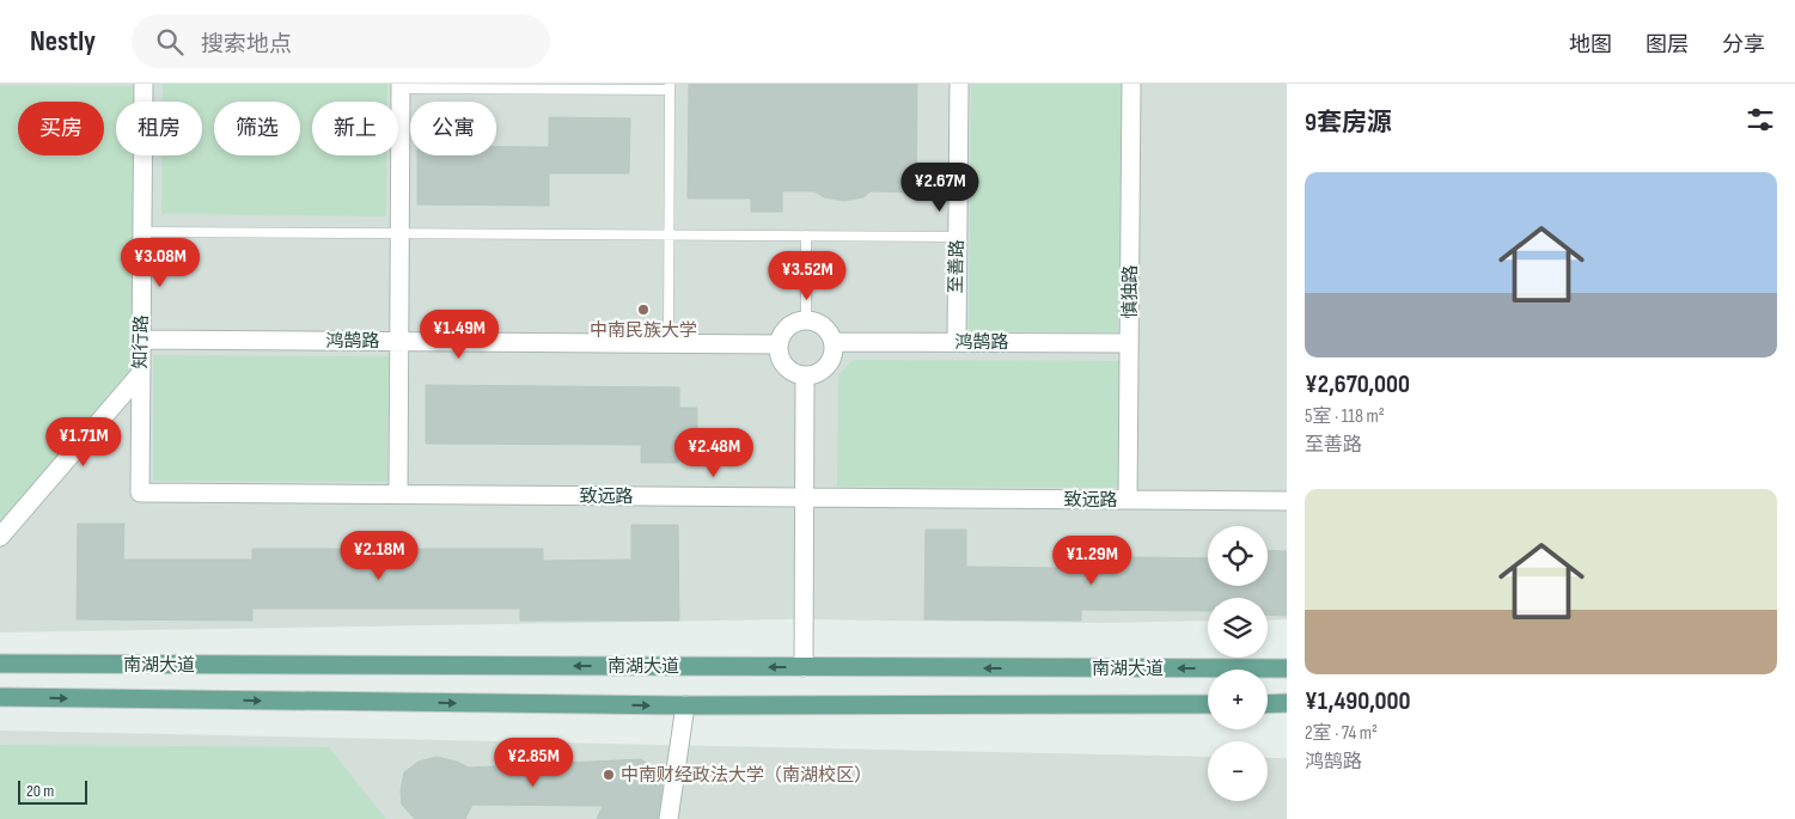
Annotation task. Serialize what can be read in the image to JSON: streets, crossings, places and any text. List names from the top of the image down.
{
  "streets": {
    "main road": ["南湖大道"],
    "street": [
      "至善路",
      "慎独路",
      "鸿鹄路",
      "知行路",
      "致远路"
    ]
  },
  "crossings": [
    ["至善路", "鸿鹄路"],
    ["慎独路", "鸿鹄路"],
    ["慎独路", "致远路"],
    ["鸿鹄路", "知行路"],
    ["知行路", "致远路"]
  ],
  "places": ["中南民族大学", "中南财经政法大学（南湖校区）"],
  "scale_bar": "20 m",
  "page": {
    "header": "Nestly",
    "search": "搜索地点",
    "nav": ["地图", "图层", "分享"],
    "heading": "9套房源",
    "chip": [
      "买房",
      "租房",
      "筛选",
      "新上",
      "公寓"
    ],
    "list": [
      {
        "name": "¥2,670,000",
        "note": "5室 · 118 m² · 至善路"
      },
      {
        "name": "¥1,490,000",
        "note": "2室 · 74 m² · 鸿鹄路"
      }
    ],
    "price": [
      "¥2.67M",
      "¥3.08M",
      "¥3.52M",
      "¥1.49M",
      "¥1.71M",
      "¥2.48M",
      "¥2.18M",
      "¥1.29M",
      "¥2.85M"
    ],
    "map_buttons": ["+", "−"],
    "scale": "20 m"
  }
}
